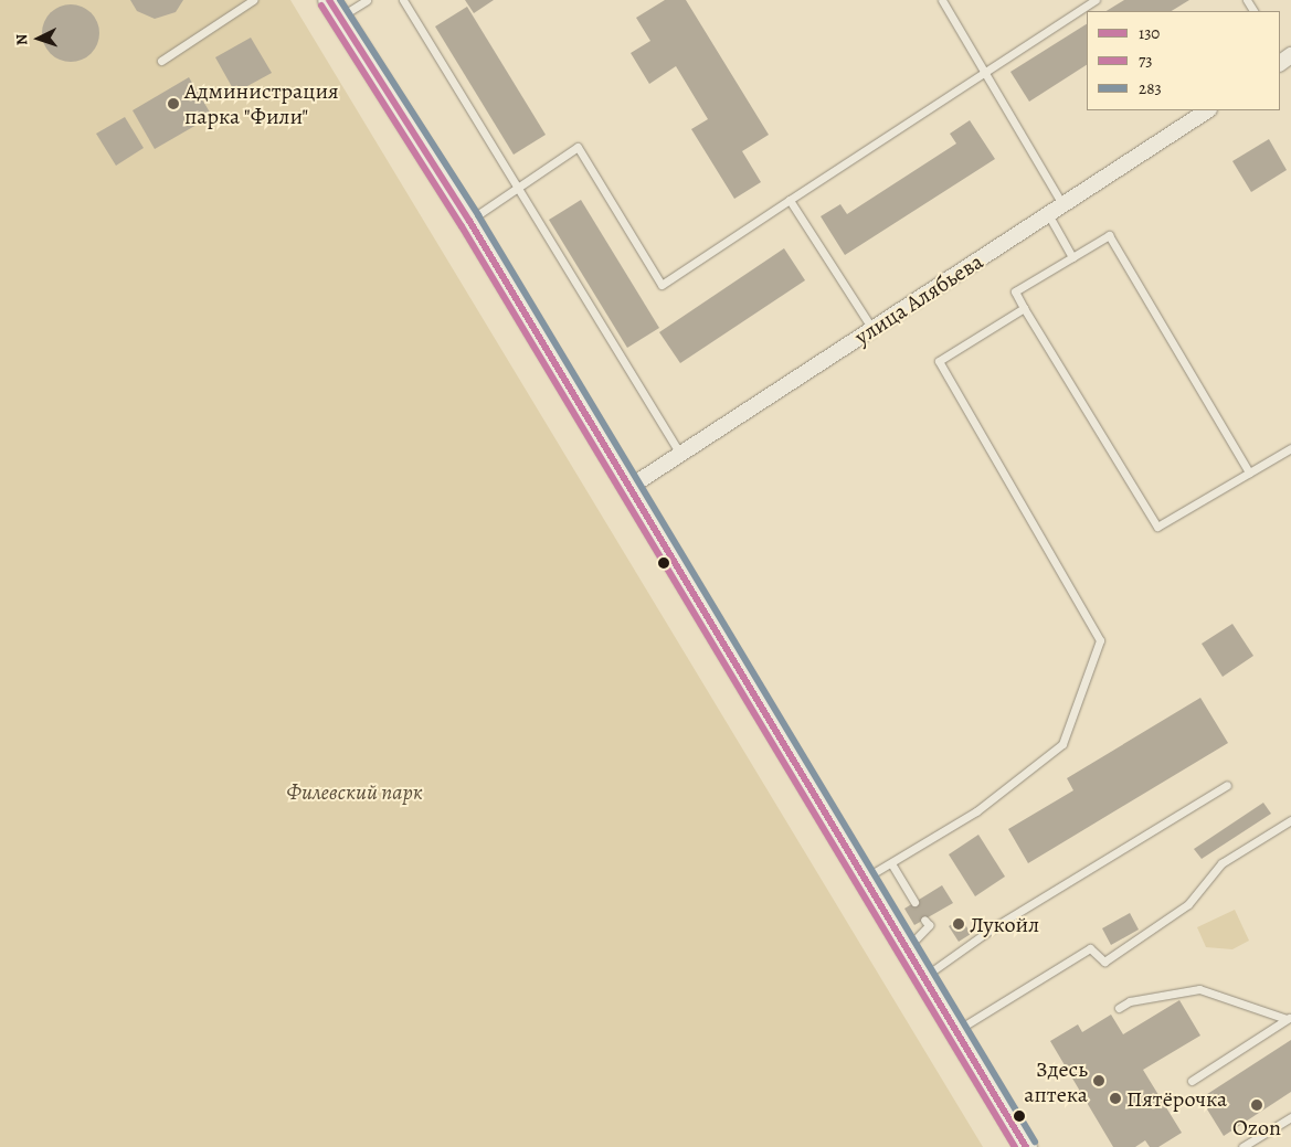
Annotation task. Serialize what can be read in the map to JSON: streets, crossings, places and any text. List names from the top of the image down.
{
  "streets": {
    "street": ["улица Алябьева"]
  },
  "parks": ["Филевский парк"],
  "places": [
    "Администрация парка \"Фили\"",
    "Лукойл",
    "Здесь аптека",
    "Пятёрочка",
    "Ozon"
  ],
  "lines": ["transit line 130", "transit line 283", "transit line 73"],
  "legend": ["130", "73", "283"],
  "north": "left"
}
